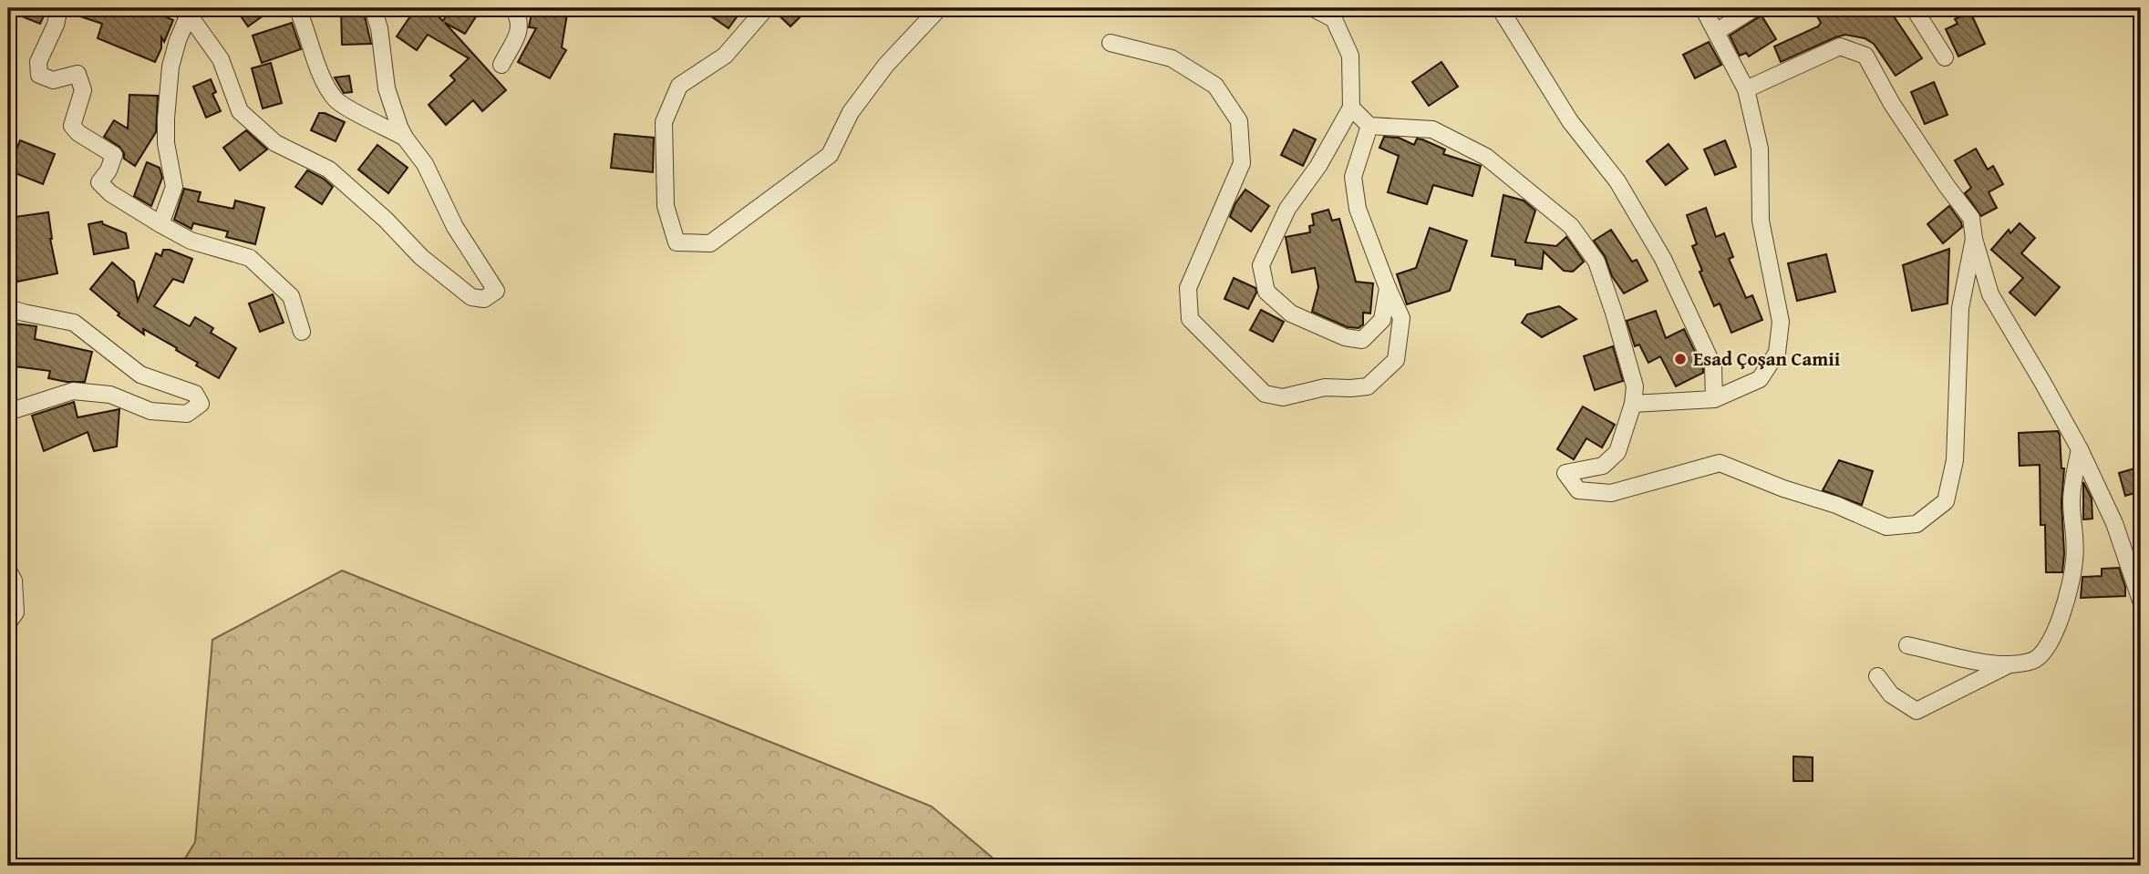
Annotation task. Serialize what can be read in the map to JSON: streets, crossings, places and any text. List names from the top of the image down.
{
  "places": ["Esad Çoşan Camii"]
}
